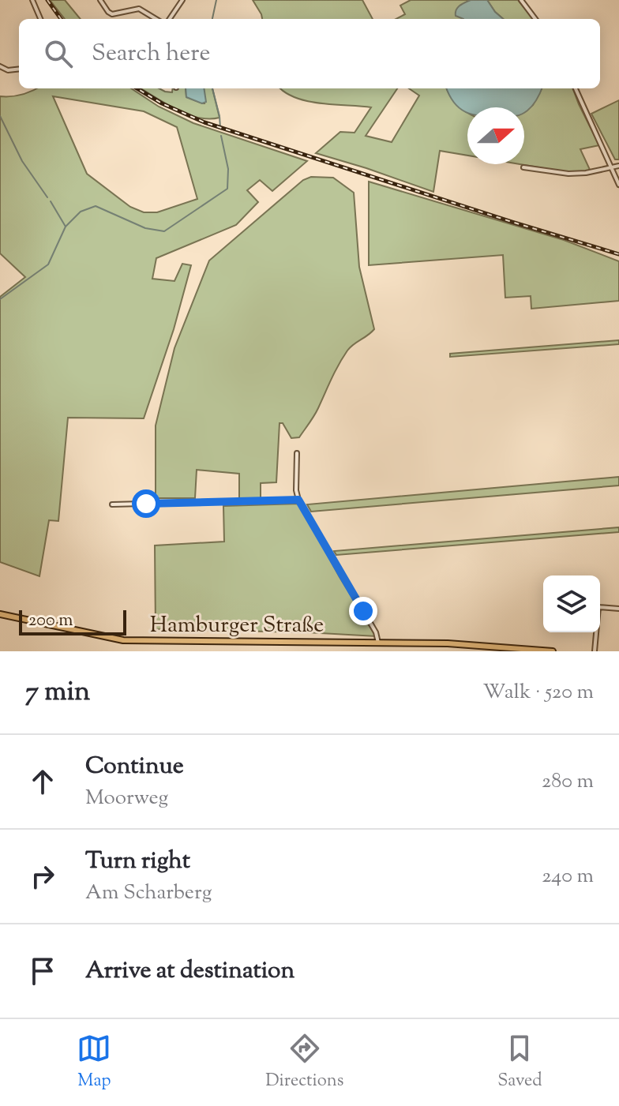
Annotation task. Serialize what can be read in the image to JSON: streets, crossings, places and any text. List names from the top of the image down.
{
  "streets": {
    "main road": ["Hamburger Straße"]
  },
  "scale_bar": "200 m",
  "north": "right",
  "page": {
    "search": "Search here",
    "scale": "200 m",
    "heading": ["7 min", "Walk · 520 m"],
    "list": [
      ["Continue", "Moorweg", "280 m"],
      ["Turn right", "Am Scharberg", "240 m"],
      "Arrive at destination"
    ],
    "nav": ["Map", "Directions", "Saved"]
  }
}
